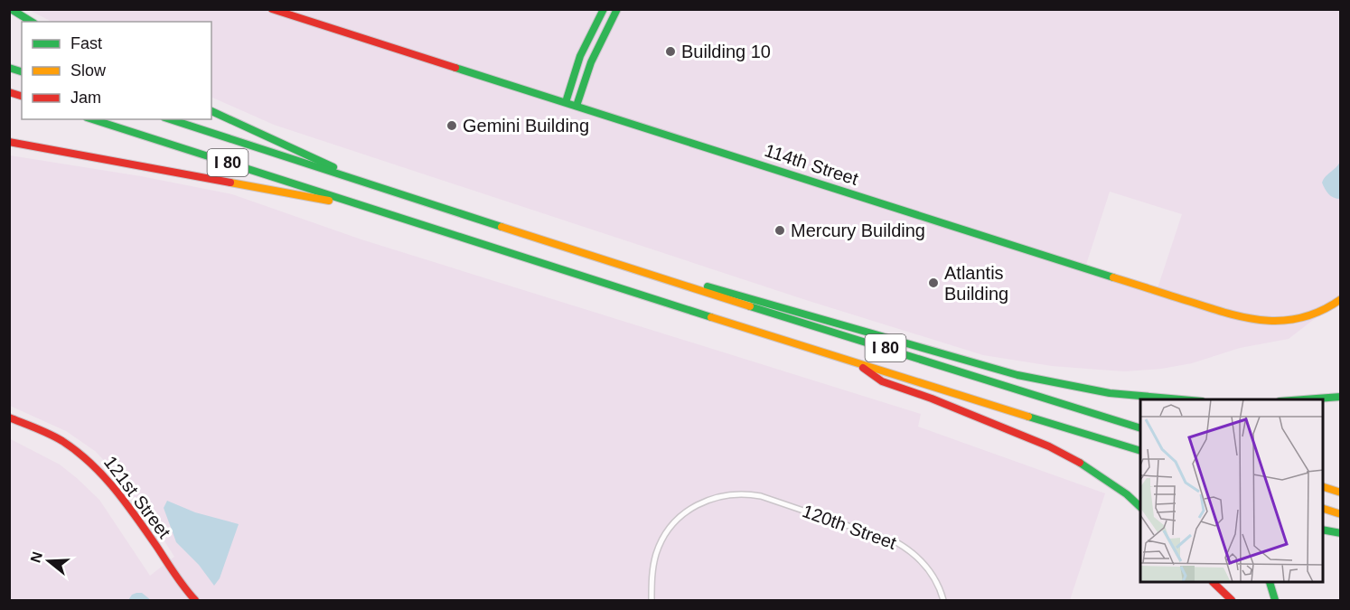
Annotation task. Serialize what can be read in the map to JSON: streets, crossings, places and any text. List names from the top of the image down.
{
  "streets": {
    "main road": ["I 80", "114th Street", "121st Street"],
    "street": ["120th Street"]
  },
  "places": [
    "Building 10",
    "Gemini Building",
    "Mercury Building",
    "Atlantis Building"
  ],
  "legend": ["Fast", "Slow", "Jam"],
  "north": "left"
}
